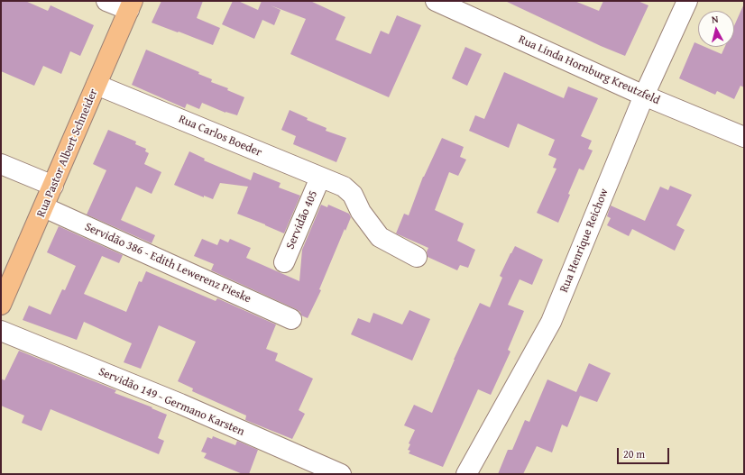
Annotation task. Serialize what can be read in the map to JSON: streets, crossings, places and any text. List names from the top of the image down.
{
  "streets": {
    "main road": ["Rua Pastor Albert Schneider"],
    "street": [
      "Rua Linda Hornburg Kreutzfeld",
      "Rua Carlos Boeder",
      "Servidão 405",
      "Rua Henrique Reichow",
      "Servidão 386 - Edith Lewerenz Pieske",
      "Servidão 149 - Germano Karsten"
    ]
  },
  "crossings": [
    ["Rua Linda Hornburg Kreutzfeld", "Rua Henrique Reichow"],
    ["Rua Carlos Boeder", "Rua Pastor Albert Schneider"],
    ["Rua Carlos Boeder", "Servidão 405"],
    ["Rua Pastor Albert Schneider", "Servidão 386 - Edith Lewerenz Pieske"]
  ],
  "scale_bar": "20 m",
  "north": "top"
}
